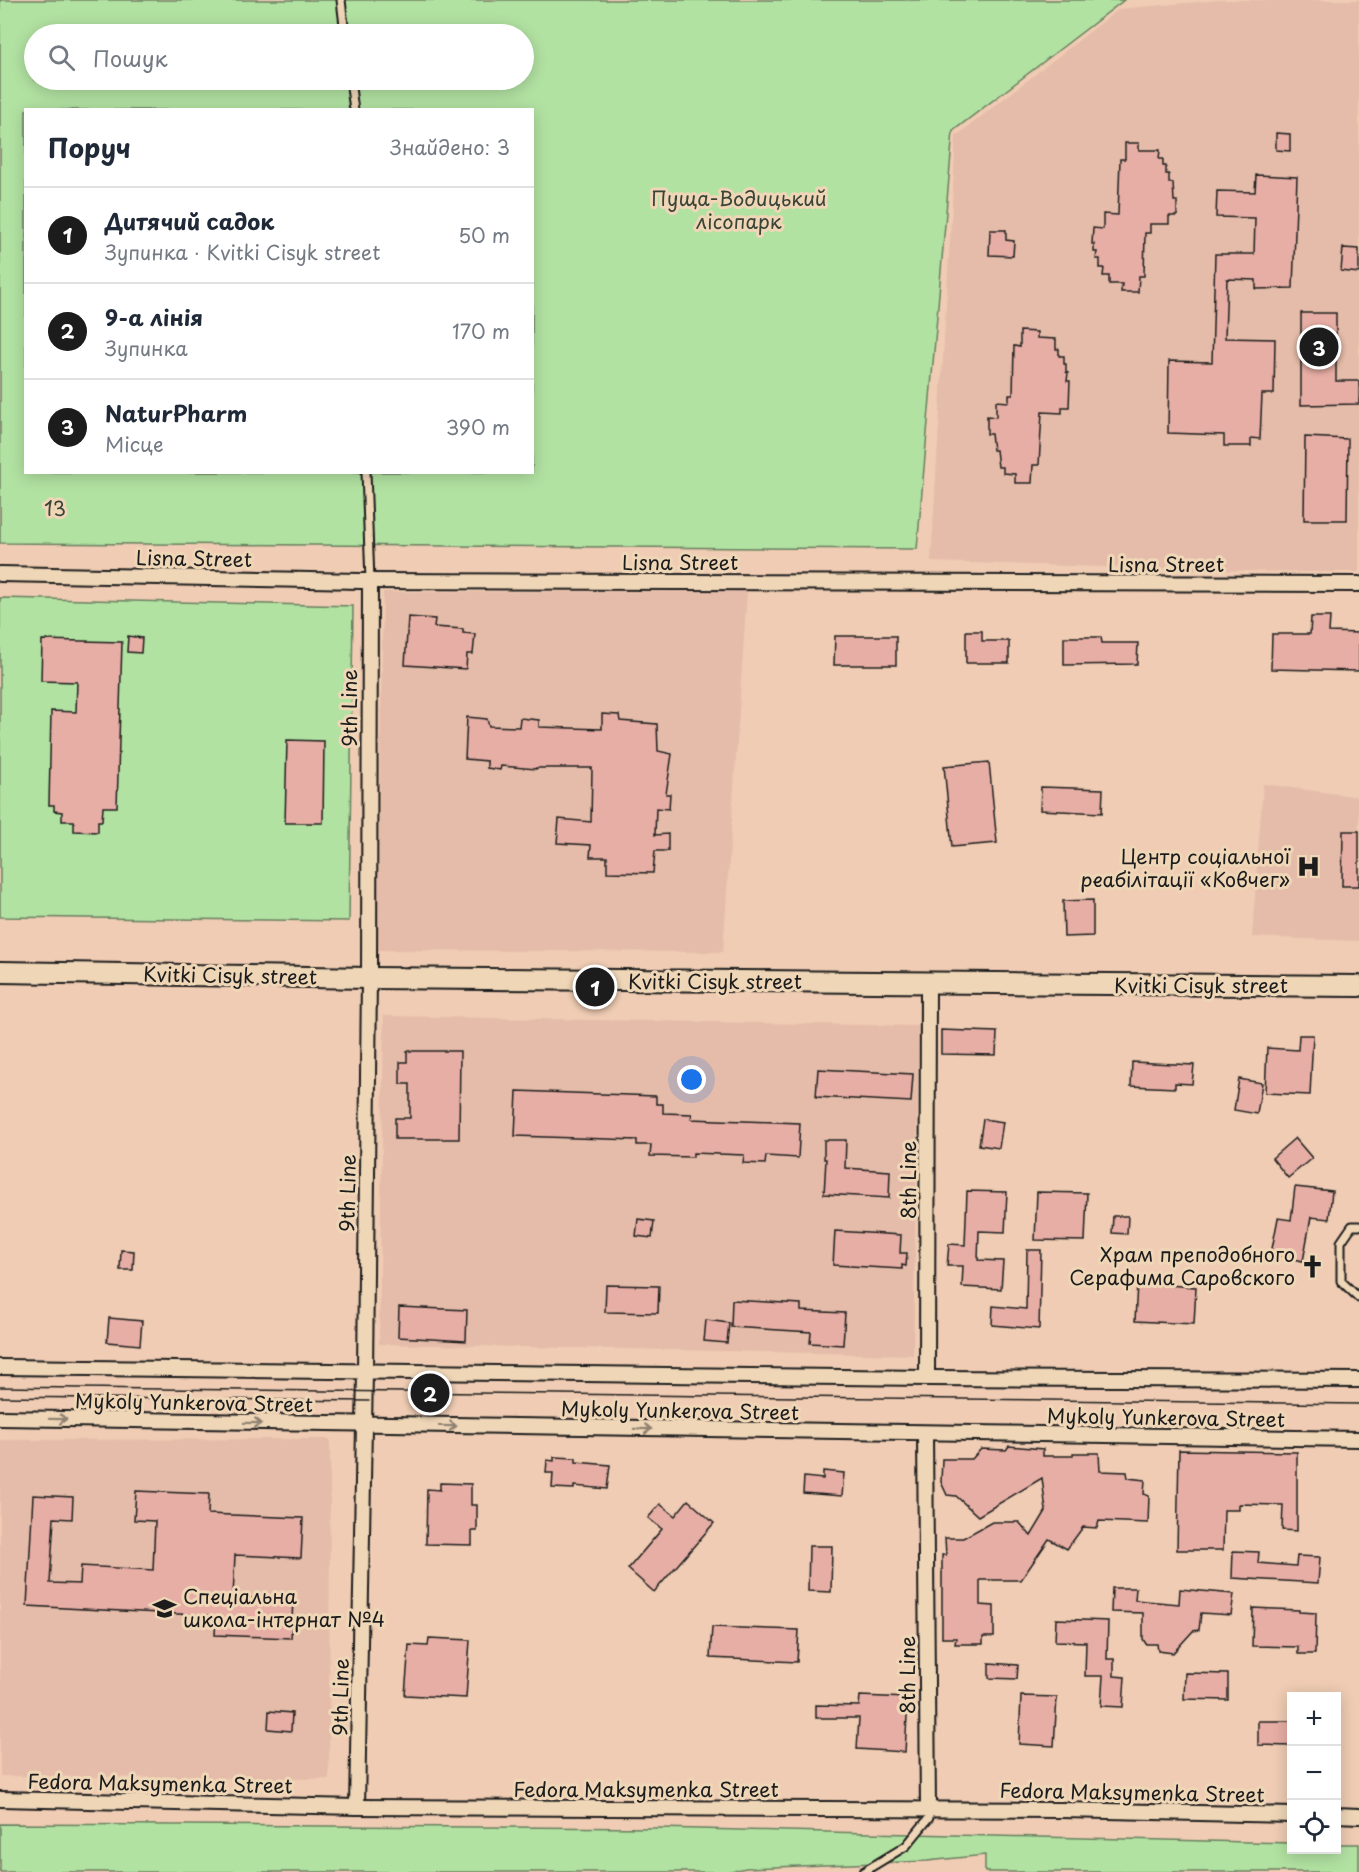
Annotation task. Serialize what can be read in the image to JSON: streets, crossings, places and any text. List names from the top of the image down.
{
  "streets": {
    "street": [
      "Lisna Street",
      "9th Line",
      "Kvitki Cisyk street",
      "8th Line",
      "Mykoly Yunkerova Street",
      "Fedora Maksymenka Street"
    ]
  },
  "crossings": [
    ["Lisna Street", "9th Line"],
    ["9th Line", "Kvitki Cisyk street"],
    ["9th Line", "Mykoly Yunkerova Street"],
    ["9th Line", "Fedora Maksymenka Street"],
    ["Kvitki Cisyk street", "8th Line"],
    ["8th Line", "Mykoly Yunkerova Street"],
    ["8th Line", "Fedora Maksymenka Street"]
  ],
  "parks": ["Пуща-Водицький лісопарк", "13"],
  "places": {
    "hospital": ["Центр соціальної реабілітації «Ковчег»"],
    "church": ["Храм преподобного Серафима Саровского"],
    "school or university": ["Спеціальна школа-інтернат №4"]
  },
  "page": {
    "search": "Пошук",
    "heading": ["Поруч", "Знайдено: 3"],
    "list": [
      {
        "mark": "1",
        "name": "Дитячий садок",
        "note": "Зупинка · Kvitki Cisyk street",
        "value": "50 m"
      },
      {
        "mark": "2",
        "name": "9-а лінія",
        "note": "Зупинка",
        "value": "170 m"
      },
      {
        "mark": "3",
        "name": "NaturPharm",
        "note": "Місце",
        "value": "390 m"
      }
    ],
    "pins": ["3", "1", "2"],
    "map_buttons": ["+", "−"]
  }
}
